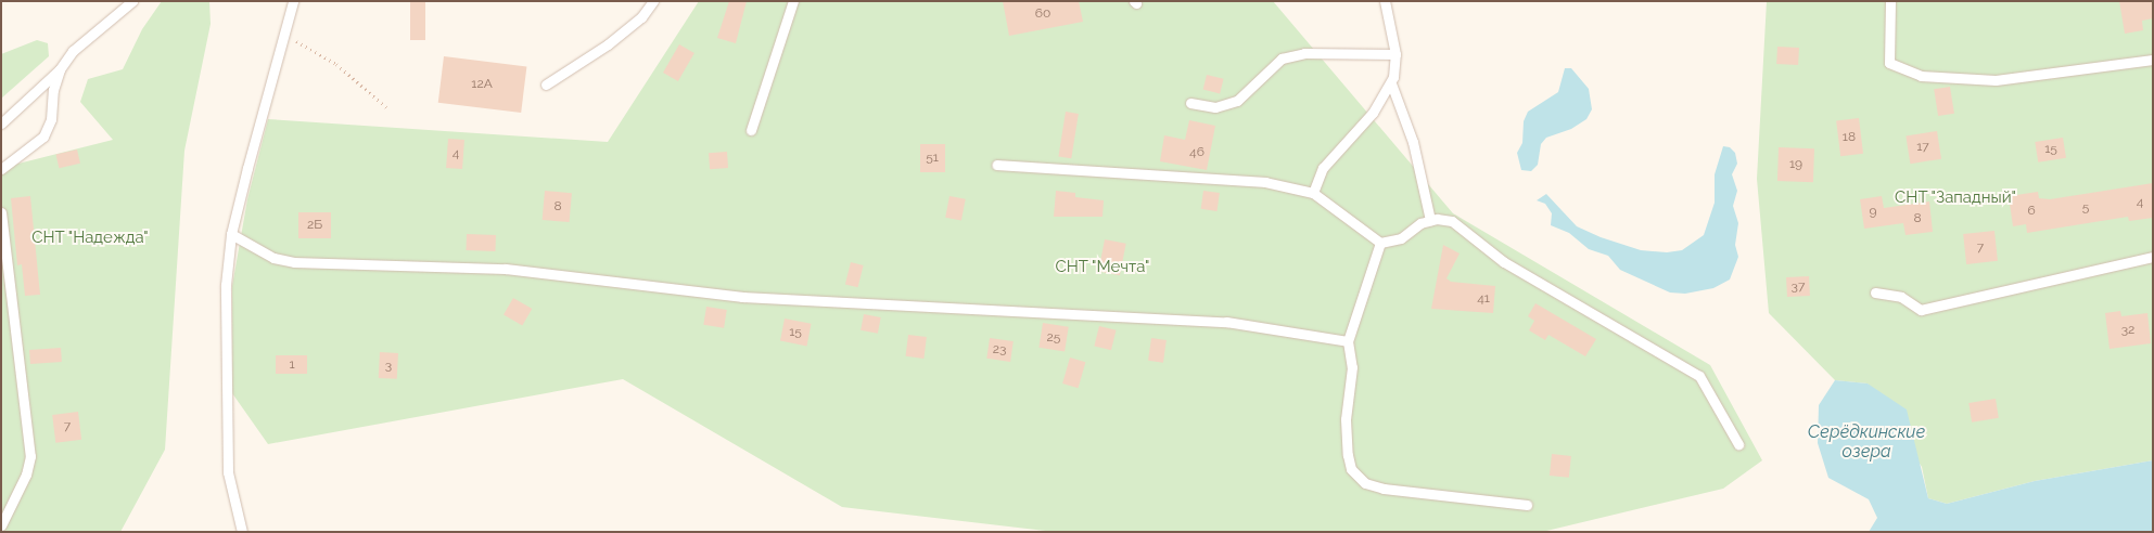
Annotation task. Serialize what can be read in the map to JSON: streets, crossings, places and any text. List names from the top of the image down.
{
  "water": ["Серёдкинские озера"],
  "parks": ["СНТ \"Западный\"", "СНТ \"Надежда\"", "СНТ \"Мечта\""],
  "house_numbers": [
    "60",
    "12А",
    "18",
    "17",
    "15",
    "46",
    "4",
    "51",
    "19",
    "4",
    "8",
    "5",
    "6",
    "9",
    "8",
    "2Б",
    "7",
    "37",
    "41",
    "32",
    "15",
    "25",
    "23",
    "1",
    "3",
    "7"
  ]
}
